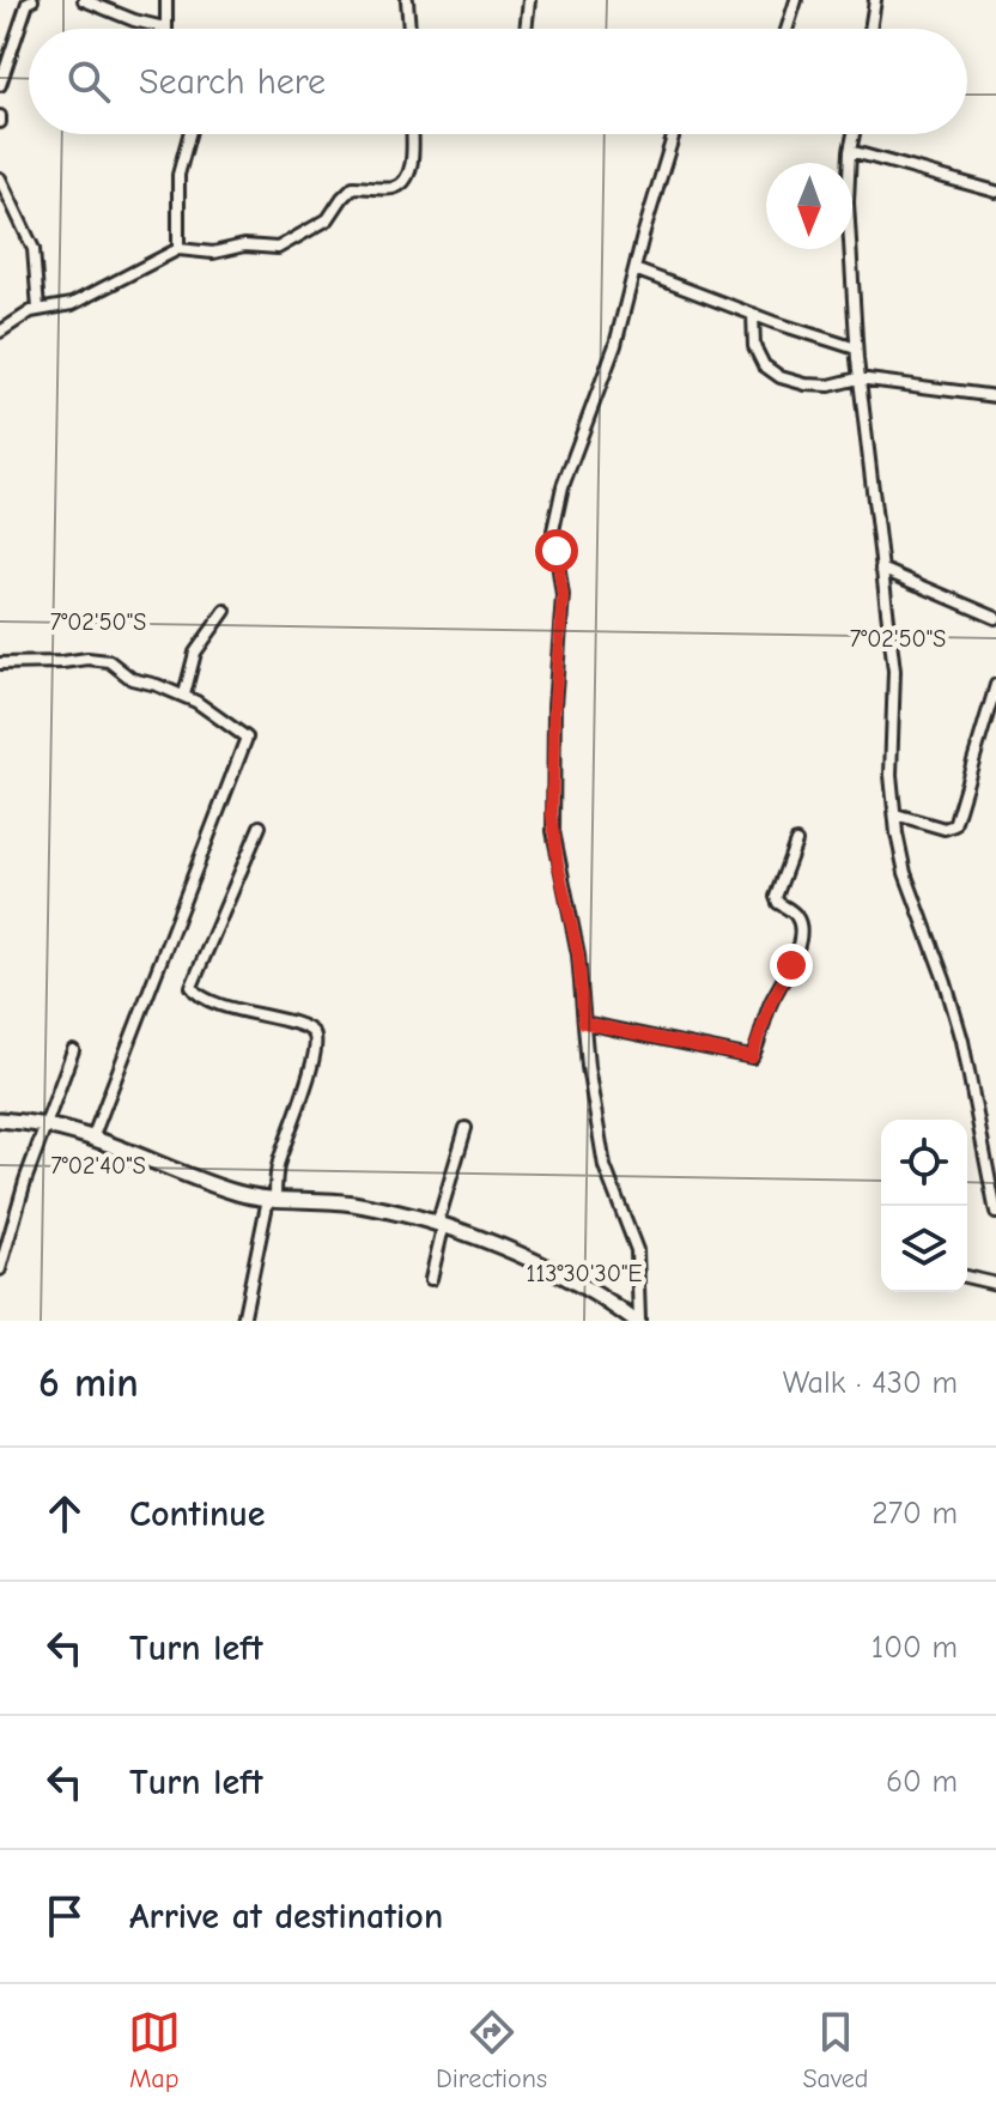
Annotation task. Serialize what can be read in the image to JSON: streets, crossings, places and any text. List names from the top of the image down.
{
  "north": "bottom",
  "page": {
    "search": "Search here",
    "heading": ["6 min", "Walk · 430 m"],
    "list": [
      ["Continue", "270 m"],
      ["Turn left", "100 m"],
      ["Turn left", "60 m"],
      "Arrive at destination"
    ],
    "nav": ["Map", "Directions", "Saved"]
  },
  "coordinates": ["7°02'50\"S", "7°02'40\"S", "113°30'30\"E"]
}
